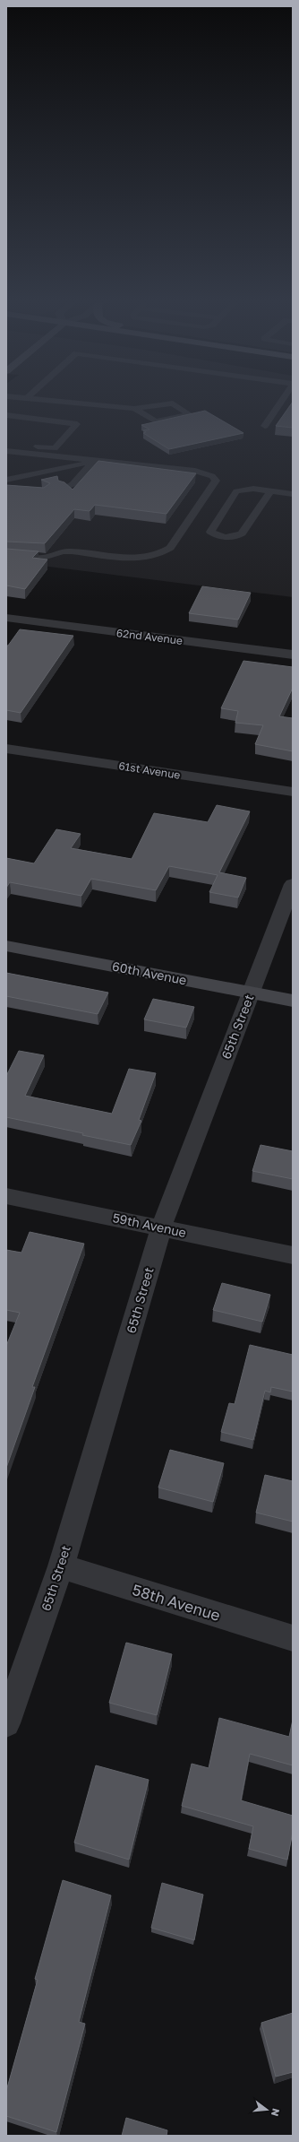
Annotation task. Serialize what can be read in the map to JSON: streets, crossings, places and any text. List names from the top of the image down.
{
  "streets": {
    "street": [
      "62nd Avenue",
      "61st Avenue",
      "60th Avenue",
      "65th Street",
      "59th Avenue",
      "58th Avenue"
    ]
  },
  "crossings": [
    ["60th Avenue", "65th Street"],
    ["65th Street", "59th Avenue"],
    ["65th Street", "58th Avenue"]
  ],
  "north": "right"
}
